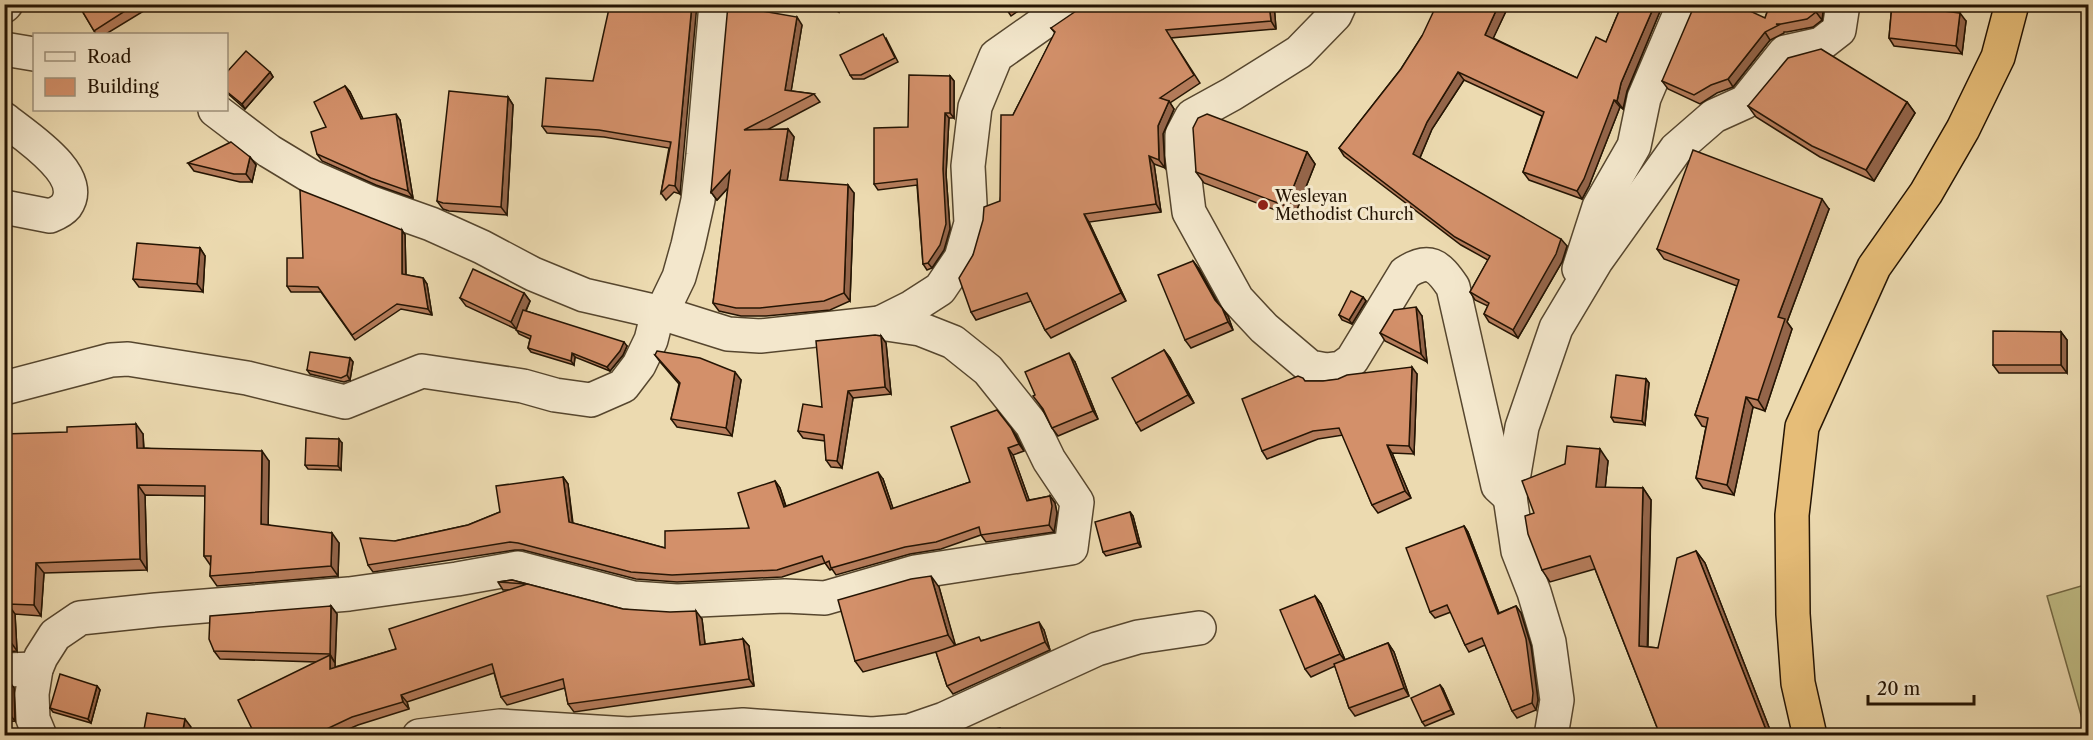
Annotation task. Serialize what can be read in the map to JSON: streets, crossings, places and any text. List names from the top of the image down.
{
  "places": ["Wesleyan Methodist Church"],
  "legend": ["Road", "Building"],
  "scale_bar": "20 m"
}
